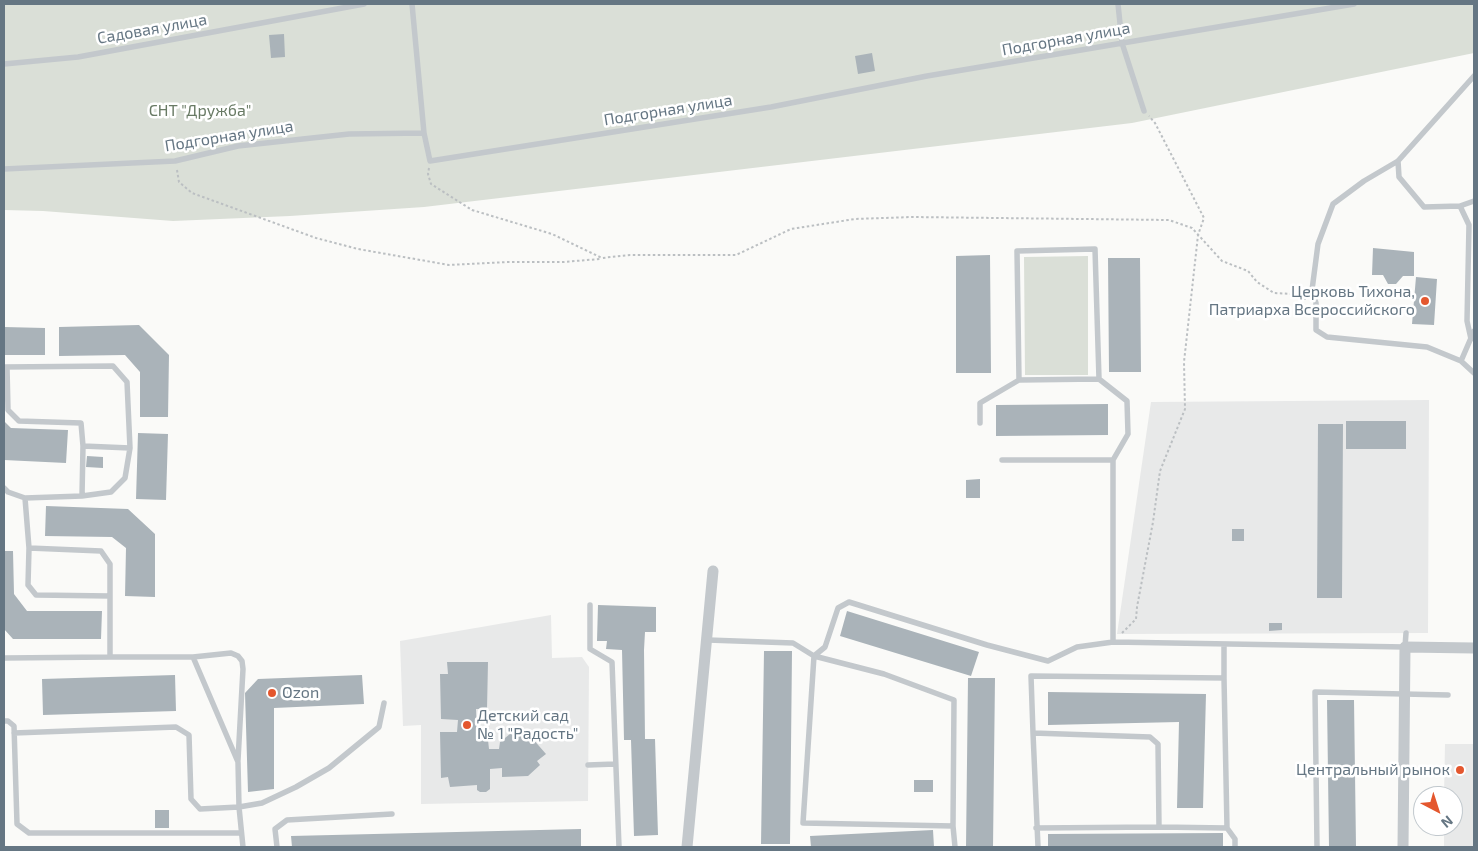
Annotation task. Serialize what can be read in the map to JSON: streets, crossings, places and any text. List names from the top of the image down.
{
  "streets": {
    "lane": ["Садовая улица", "Подгорная улица"]
  },
  "parks": ["СНТ \"Дружба\""],
  "places": [
    "Церковь Тихона, Патриарха Всероссийского",
    "Ozon",
    "Детский сад № 1 \"Радость\"",
    "Центральный рынок"
  ],
  "north": "bottom right"
}
